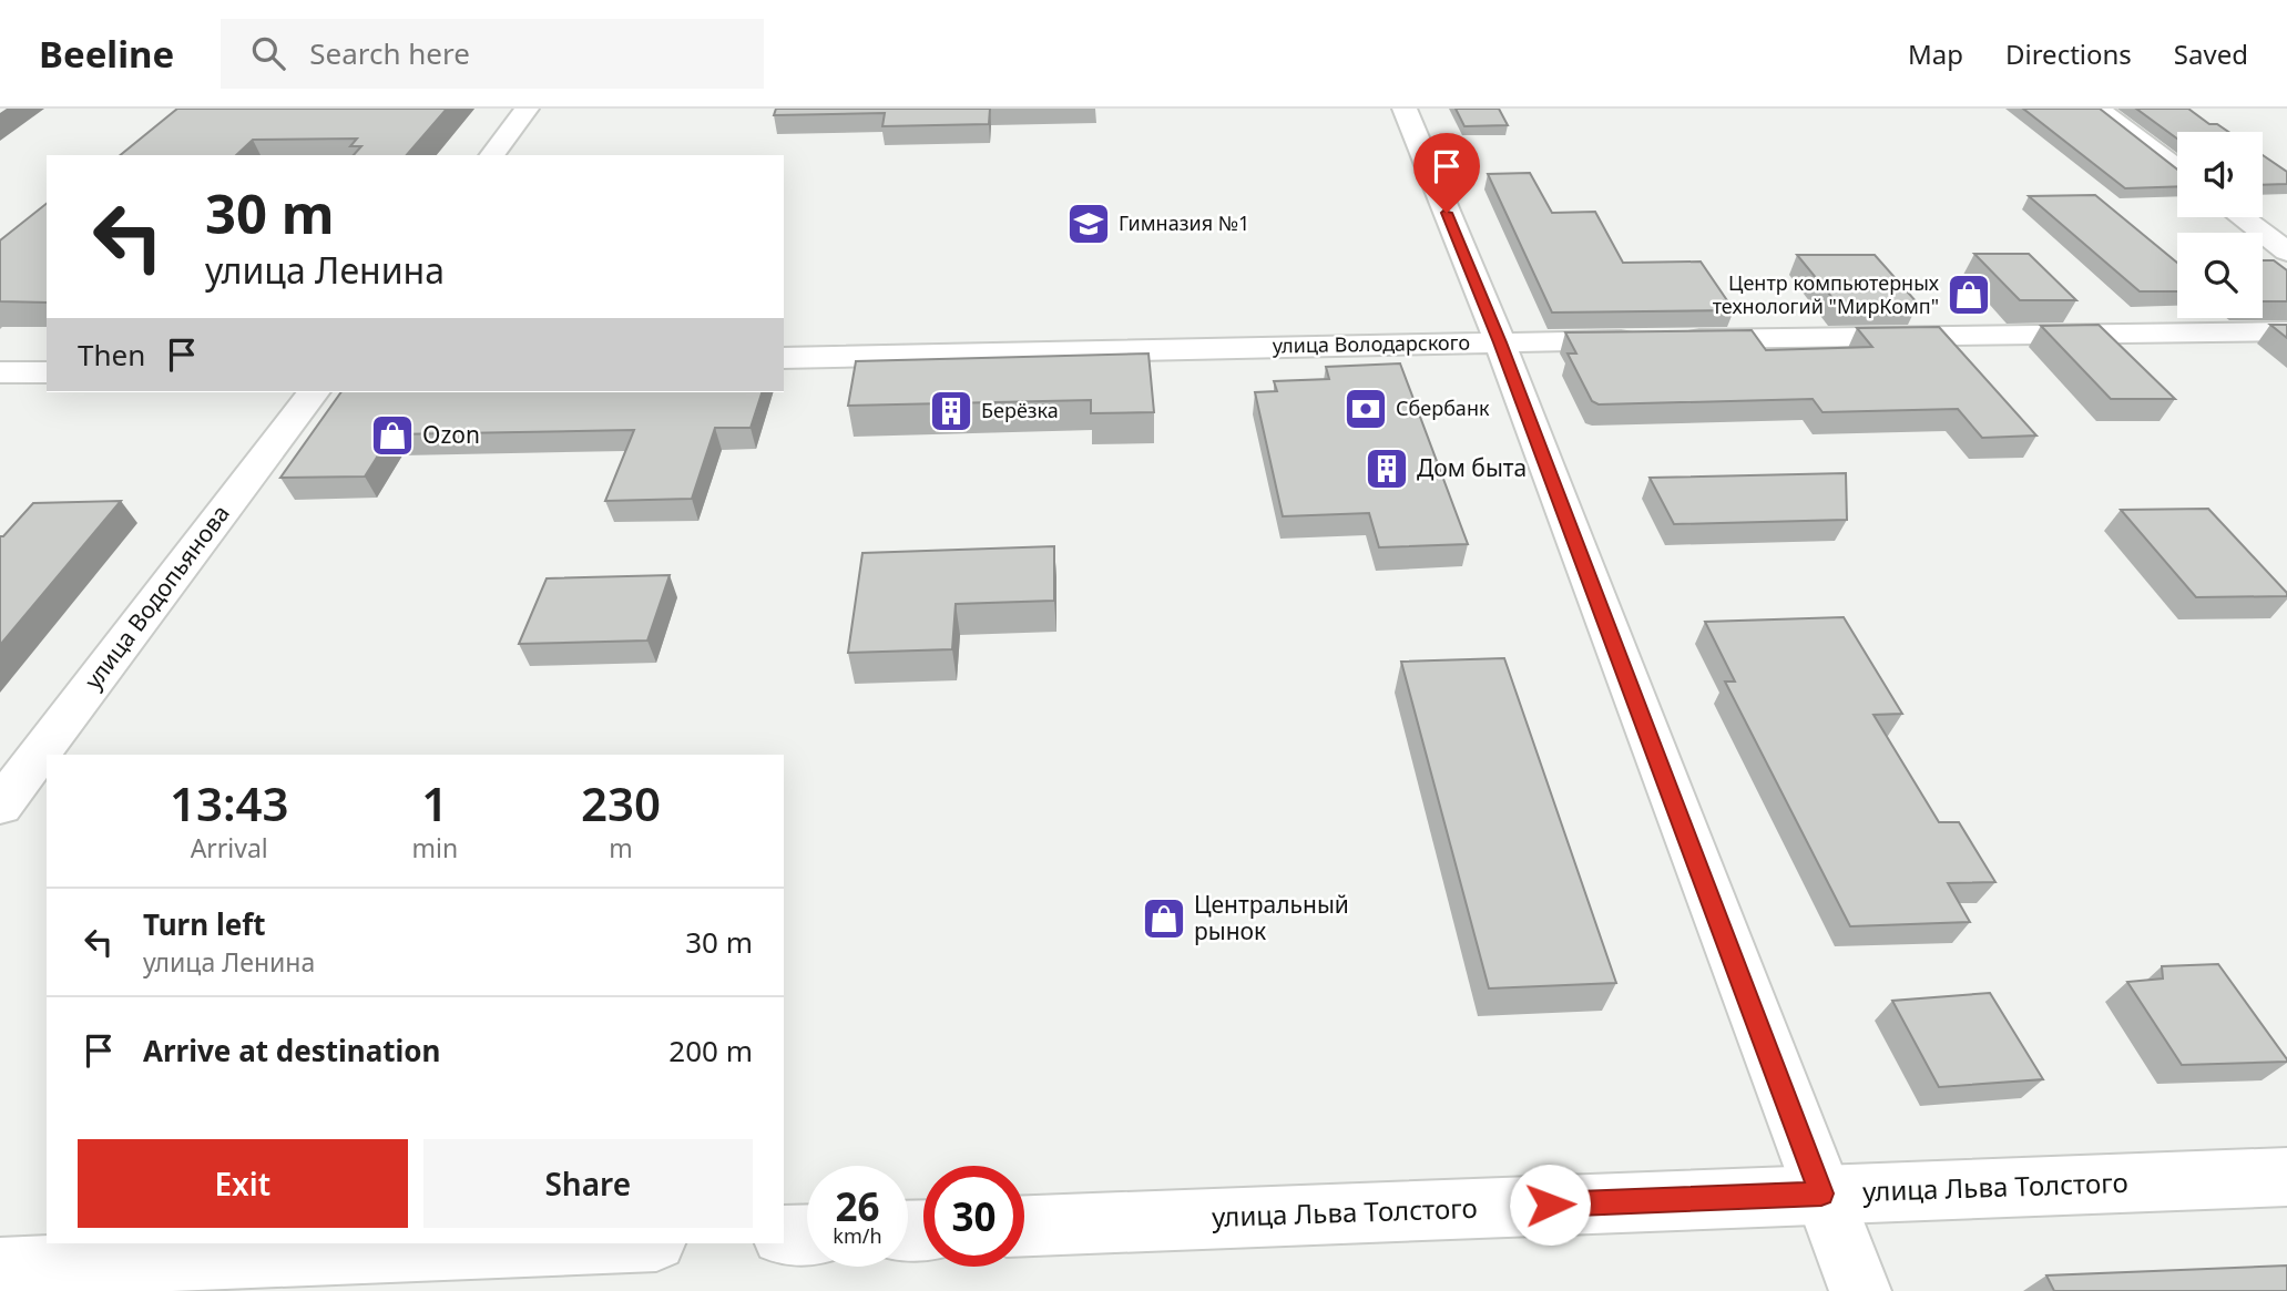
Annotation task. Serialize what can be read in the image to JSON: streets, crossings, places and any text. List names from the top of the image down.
{
  "streets": {
    "street": ["улица Володарского", "улица Водопьянова", "улица Льва Толстого"]
  },
  "places": {
    "school or university": ["Гимназия №1"],
    "shop": ["Центр компьютерных технологий \"МирКомп\"", "Ozon", "Центральный рынок"],
    "bank": ["Сбербанк"],
    "building": ["Берёзка", "Дом быта"]
  },
  "page": {
    "header": "Beeline",
    "search": "Search here",
    "nav": ["Map", "Directions", "Saved"],
    "turn": ["30 m", "улица Ленина"],
    "then": "Then",
    "eta": [
      "13:43",
      "Arrival",
      "1",
      "min",
      "230",
      "m"
    ],
    "list": [
      {
        "name": "Turn left",
        "note": "улица Ленина",
        "value": "30 m"
      },
      {
        "name": "Arrive at destination",
        "value": "200 m"
      }
    ],
    "buttons": ["Exit", "Share"],
    "speed": "26 km/h",
    "limit": "30"
  }
}
